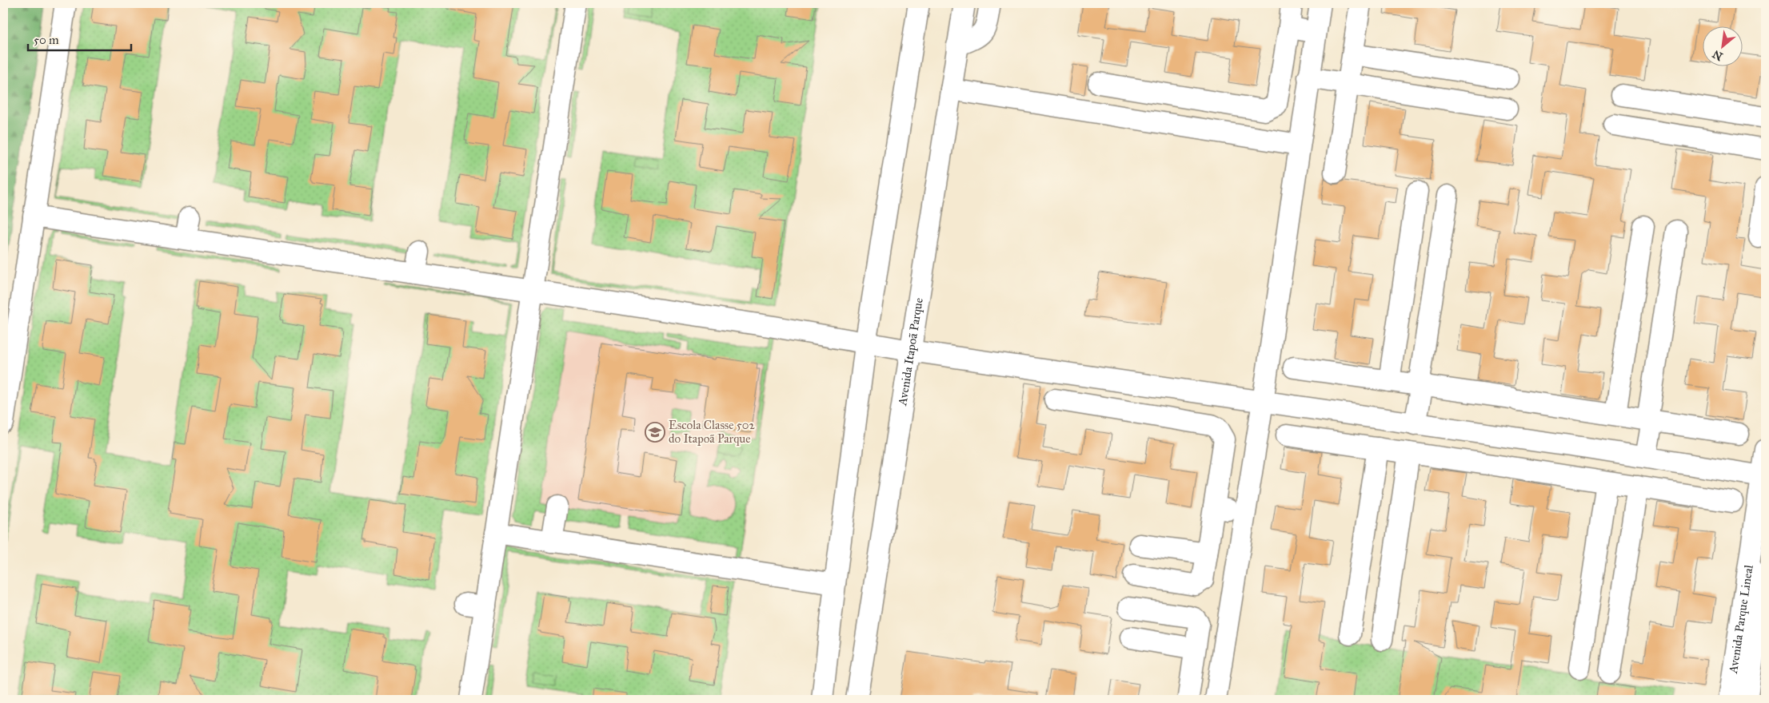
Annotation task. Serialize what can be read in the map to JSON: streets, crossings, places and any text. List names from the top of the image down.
{
  "streets": {
    "street": ["Avenida Itapoã Parque", "Avenida Parque Lineal"]
  },
  "places": {
    "school or university": ["Escola Classe 502 do Itapoã Parque"]
  },
  "scale_bar": "50 m",
  "north": "bottom left"
}
